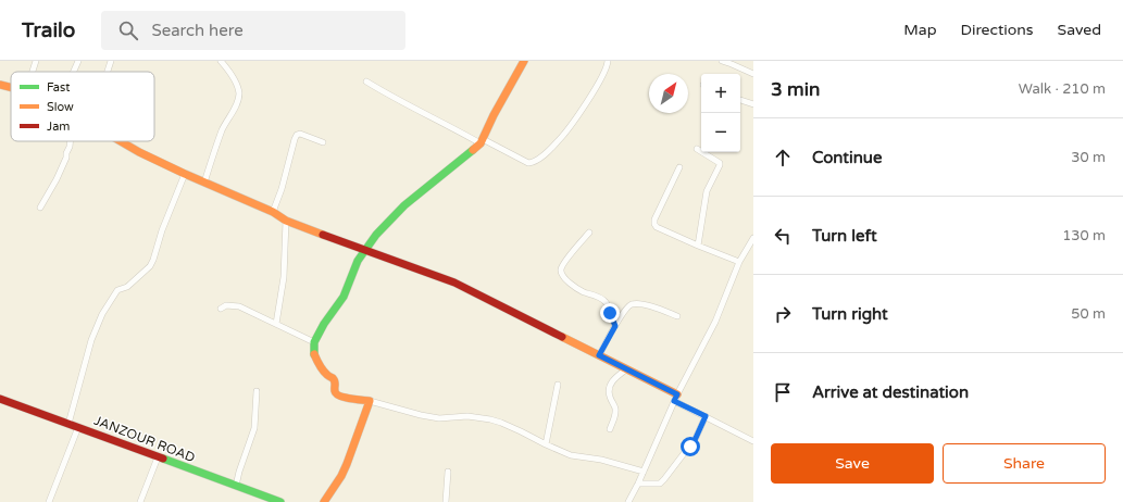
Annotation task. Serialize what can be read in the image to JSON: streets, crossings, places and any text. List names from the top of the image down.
{
  "streets": {
    "street": ["JANZOUR ROAD"]
  },
  "legend": ["Fast", "Slow", "Jam"],
  "north": "top right",
  "page": {
    "header": "Trailo",
    "search": "Search here",
    "nav": ["Map", "Directions", "Saved"],
    "heading": ["3 min", "Walk · 210 m"],
    "map_buttons": ["+", "−"],
    "list": [
      ["Continue", "30 m"],
      ["Turn left", "130 m"],
      ["Turn right", "50 m"],
      "Arrive at destination"
    ],
    "buttons": ["Save", "Share"]
  }
}
